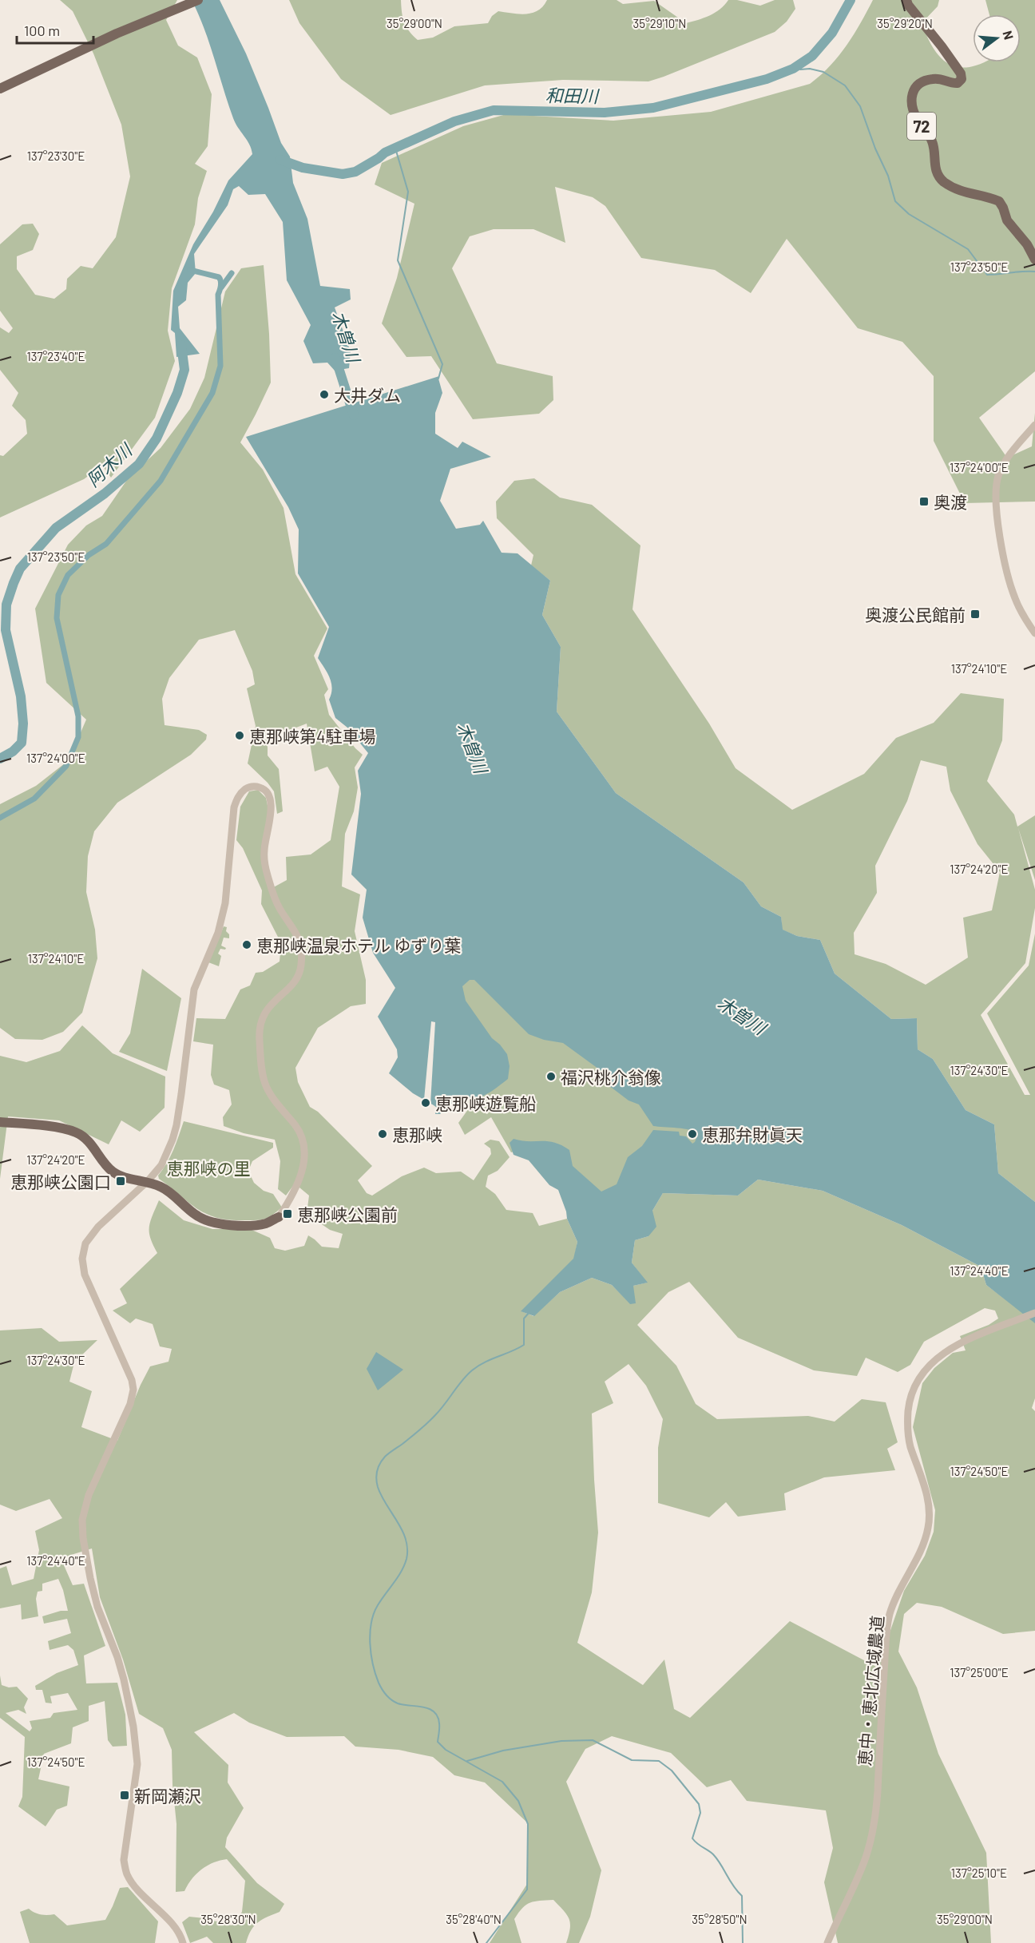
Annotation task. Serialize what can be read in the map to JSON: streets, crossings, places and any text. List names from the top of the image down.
{
  "streets": {
    "main road": ["72"],
    "street": ["恵中・恵北広域農道"]
  },
  "water": ["和田川", "木曽川", "阿木川"],
  "parks": ["恵那峡の里"],
  "places": {
    "other": [
      "大井ダム",
      "恵那峡第4駐車場",
      "恵那峡温泉ホテル ゆずり葉",
      "福沢桃介翁像",
      "恵那峡遊覧船",
      "恵那峡",
      "恵那弁財眞天"
    ],
    "transit": [
      "奥渡",
      "奥渡公民館前",
      "恵那峡公園口",
      "恵那峡公園前",
      "新岡瀬沢"
    ]
  },
  "scale_bar": "100 m",
  "north": "right",
  "coordinates": [
    "35°29'00\"N",
    "35°29'10\"N",
    "35°29'20\"N",
    "137°23'30\"E",
    "137°23'50\"E",
    "137°23'40\"E",
    "137°24'00\"E",
    "137°24'10\"E",
    "137°24'20\"E",
    "137°24'30\"E",
    "137°24'40\"E",
    "137°24'50\"E",
    "137°25'00\"E",
    "137°25'10\"E",
    "35°28'30\"N",
    "35°28'40\"N",
    "35°28'50\"N"
  ]
}
